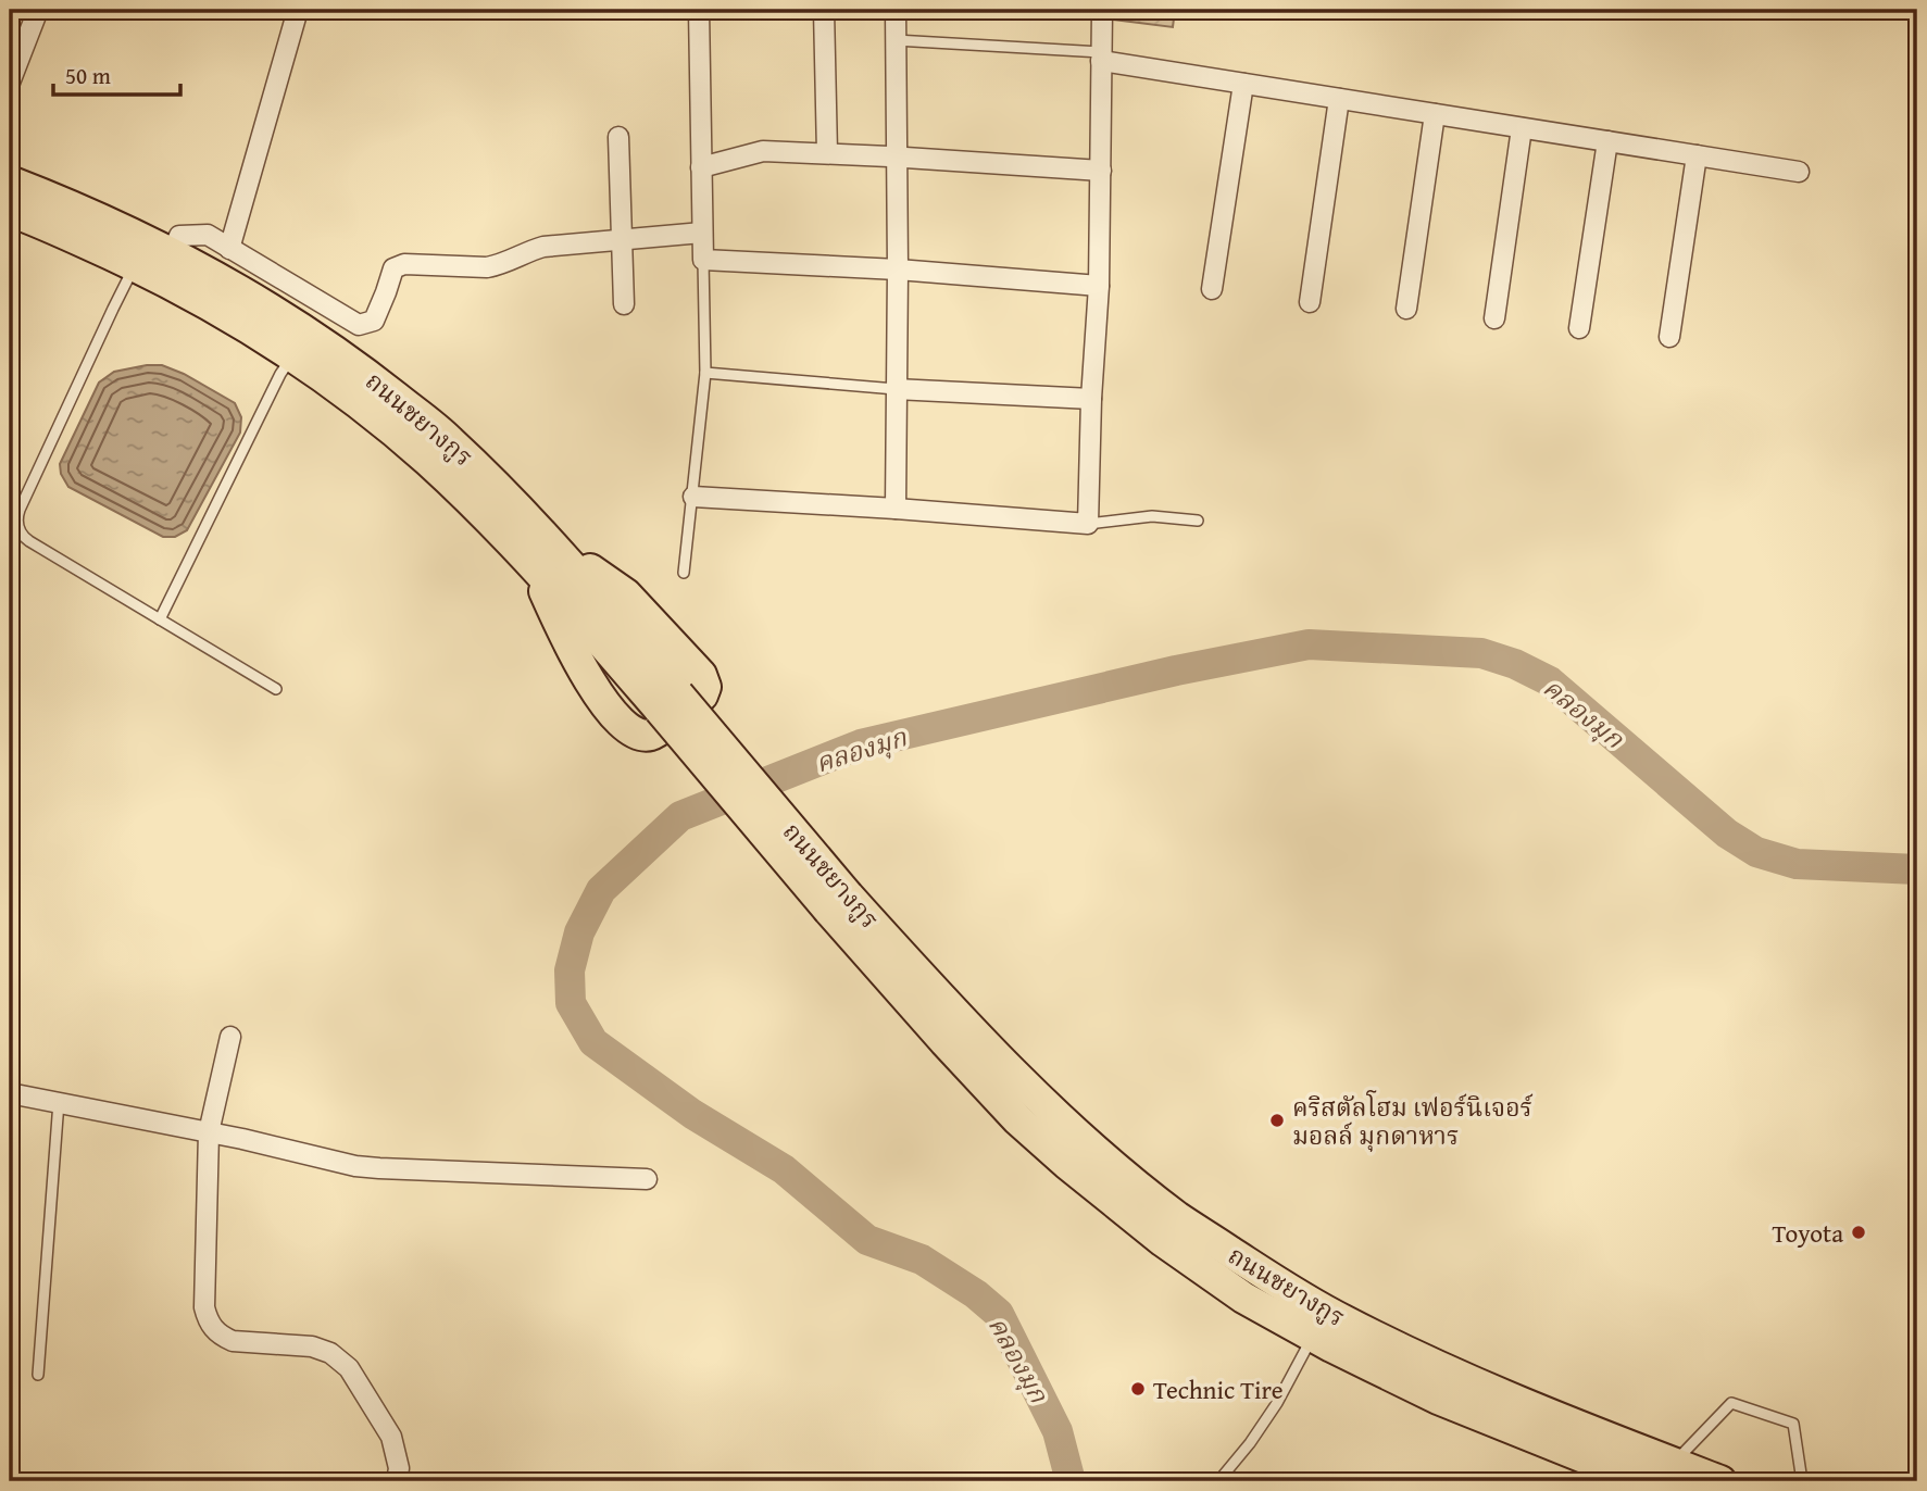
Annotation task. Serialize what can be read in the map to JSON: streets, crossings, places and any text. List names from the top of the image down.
{
  "streets": {
    "main road": ["ถนนชยางกูร"]
  },
  "water": ["คลองมุก"],
  "places": ["คริสตัลโฮม เฟอร์นิเจอร์ มอลล์ มุกดาหาร", "Toyota", "Technic Tire"],
  "scale_bar": "50 m"
}
